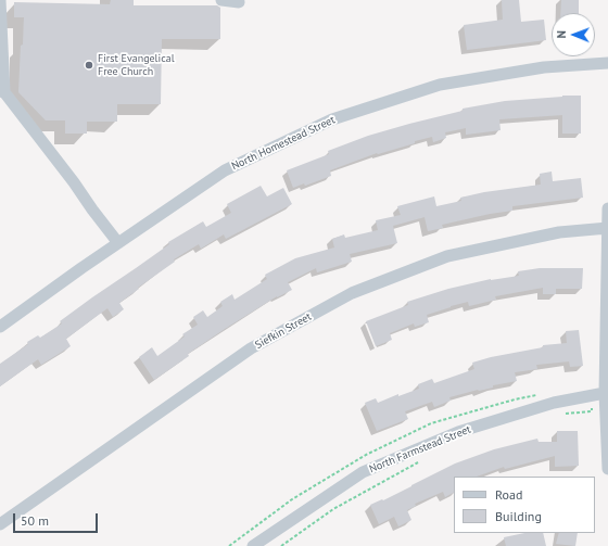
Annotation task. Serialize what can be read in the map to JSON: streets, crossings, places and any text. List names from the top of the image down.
{
  "streets": {
    "street": ["North Homestead Street", "Siefkin Street", "North Farmstead Street"]
  },
  "places": ["First Evangelical Free Church"],
  "legend": ["Road", "Building"],
  "scale_bar": "50 m",
  "north": "left"
}
